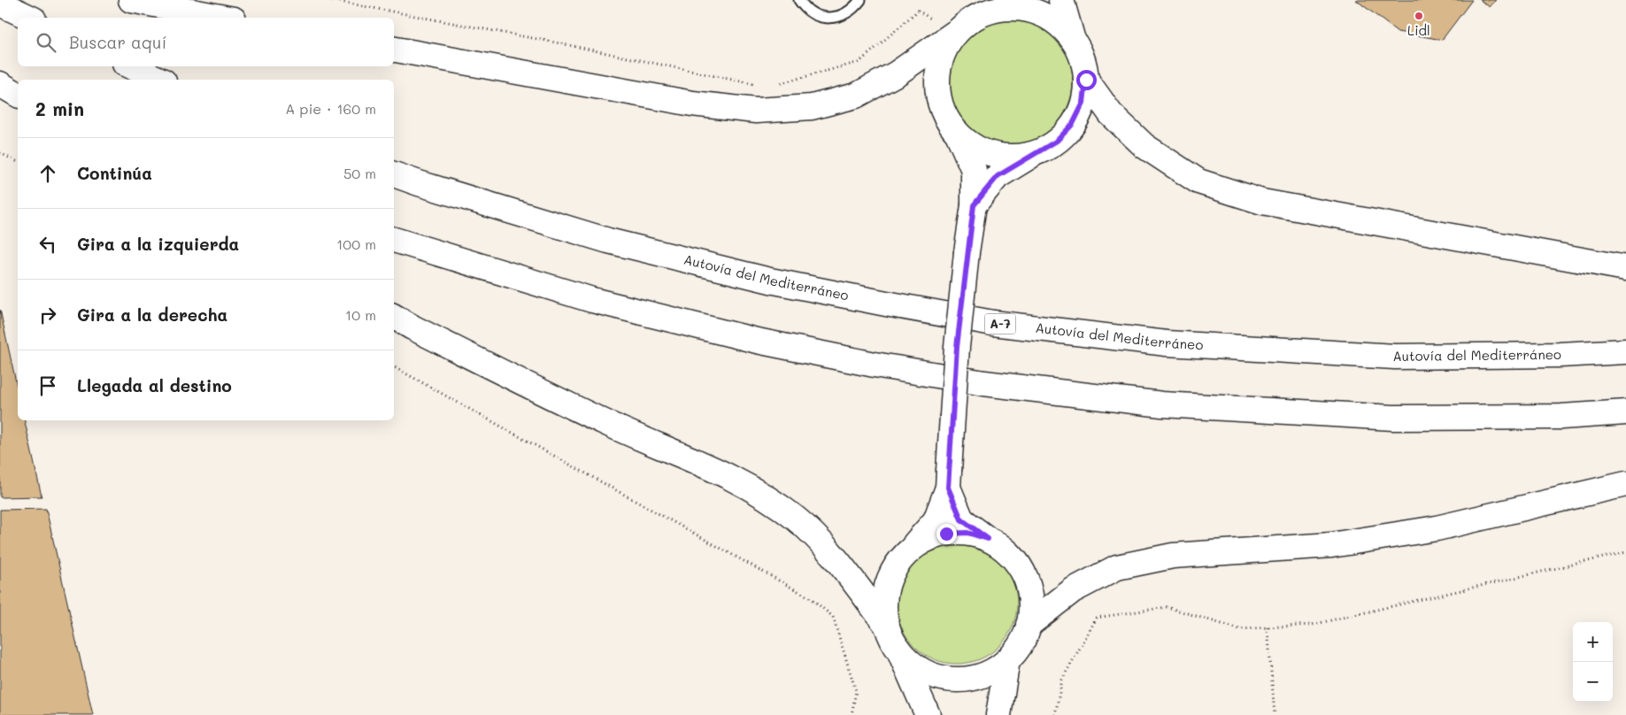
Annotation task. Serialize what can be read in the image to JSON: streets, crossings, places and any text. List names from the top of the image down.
{
  "streets": {
    "main road": ["Autovía del Mediterráneo", "A-7"]
  },
  "places": ["Lidl"],
  "page": {
    "search": "Buscar aquí",
    "heading": ["2 min", "A pie · 160 m"],
    "list": [
      ["Continúa", "50 m"],
      ["Gira a la izquierda", "100 m"],
      ["Gira a la derecha", "10 m"],
      "Llegada al destino"
    ],
    "map_buttons": ["+", "−"]
  }
}
